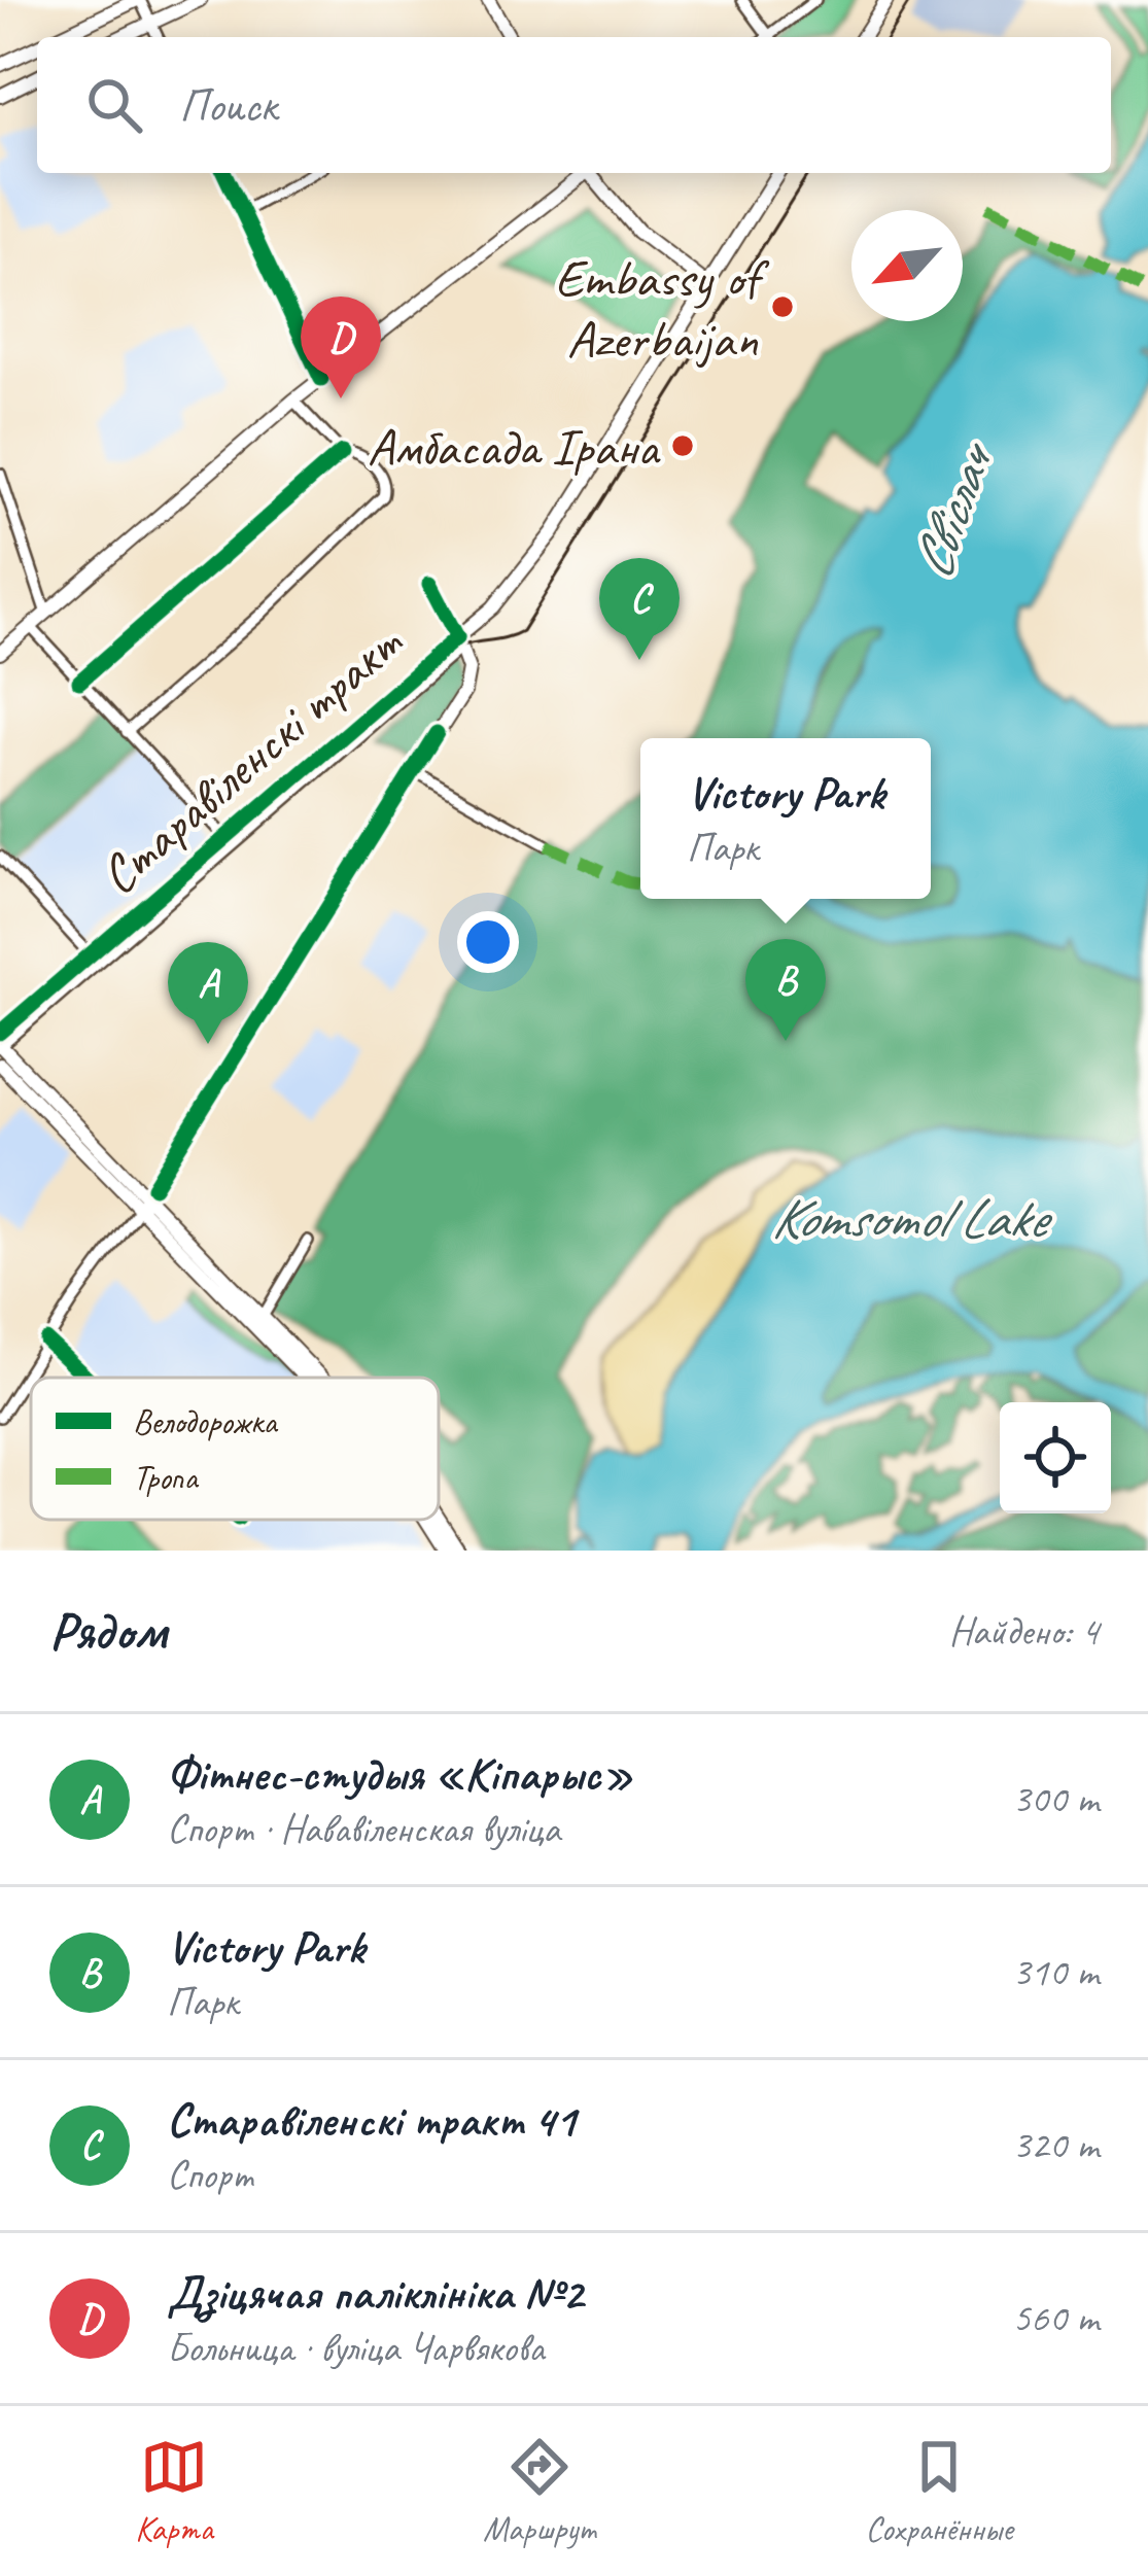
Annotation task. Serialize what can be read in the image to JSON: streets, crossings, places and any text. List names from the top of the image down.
{
  "streets": {
    "main road": ["Старавіленскі тракт"]
  },
  "water": ["Свіслач", "Komsomol Lake"],
  "places": ["Embassy of Azerbaijan", "Амбасада Ірана"],
  "legend": ["Велодорожка", "Тропа"],
  "north": "bottom left",
  "page": {
    "search": "Поиск",
    "pins": [
      "D",
      "C",
      "B",
      "A"
    ],
    "popup": ["Victory Park", "Парк"],
    "heading": ["Рядом", "Найдено: 4"],
    "list": [
      {
        "mark": "A",
        "name": "Фітнес-студыя «Кіпарыс»",
        "note": "Спорт · Нававіленская вуліца",
        "value": "300 m"
      },
      {
        "mark": "B",
        "name": "Victory Park",
        "note": "Парк",
        "value": "310 m"
      },
      {
        "mark": "C",
        "name": "Старавіленскі тракт 41",
        "note": "Спорт",
        "value": "320 m"
      },
      {
        "mark": "D",
        "name": "Дзіцячая паліклініка №2",
        "note": "Больница · вуліца Чарвякова",
        "value": "560 m"
      }
    ],
    "nav": ["Карта", "Маршрут", "Сохранённые"]
  }
}
